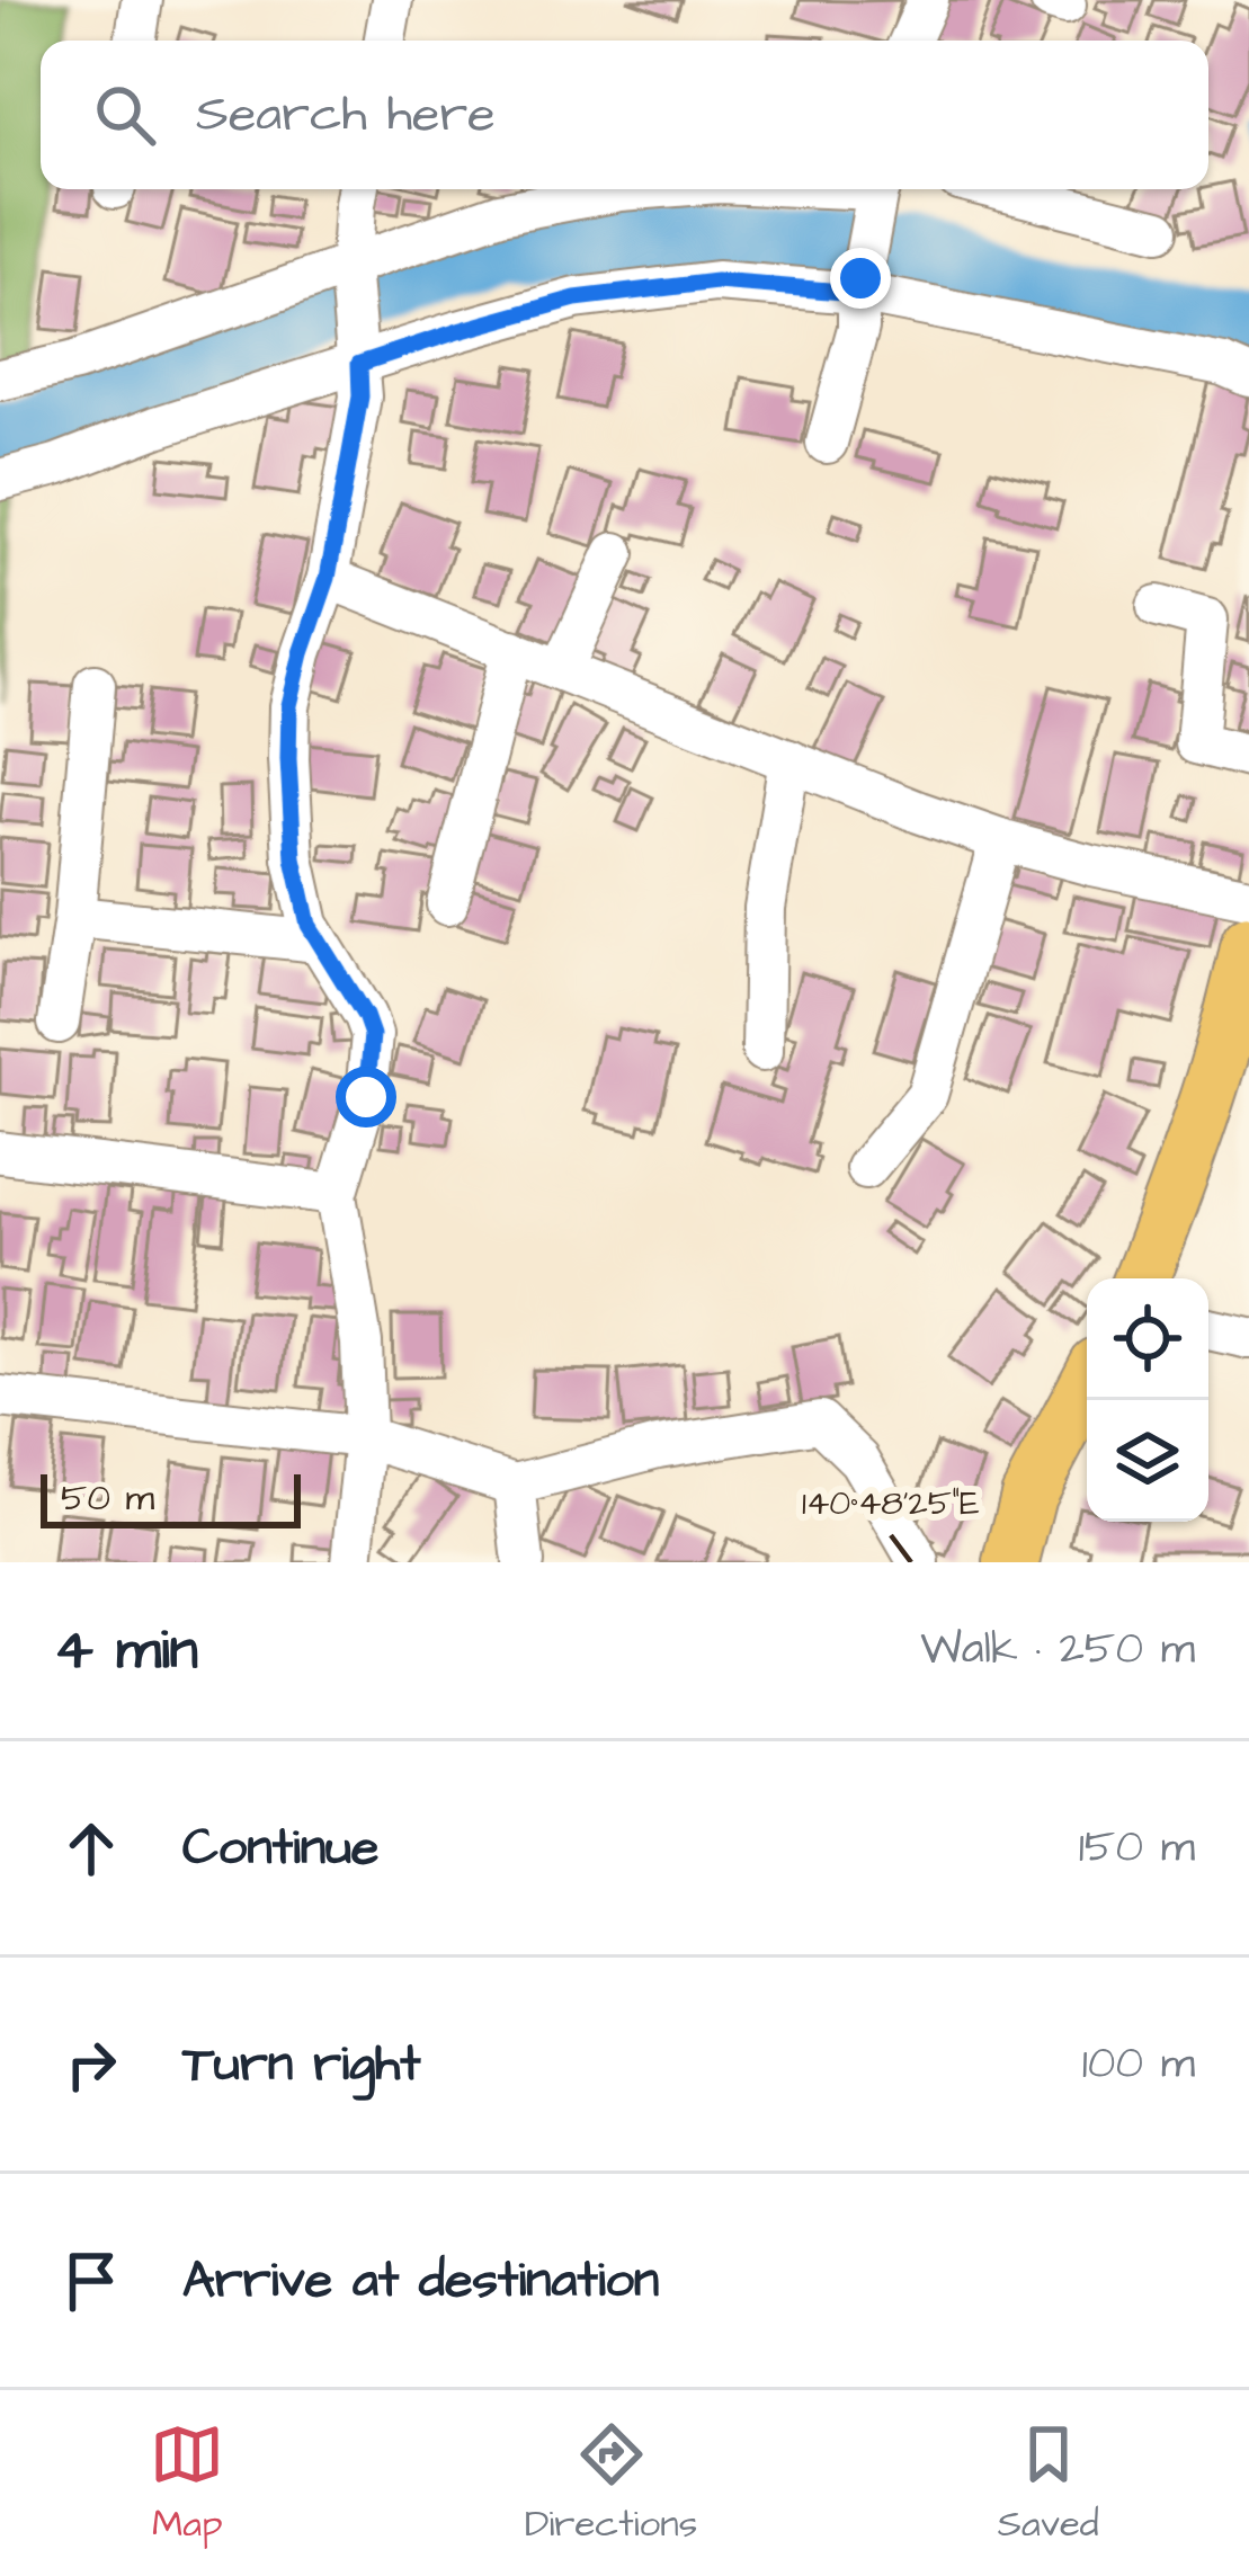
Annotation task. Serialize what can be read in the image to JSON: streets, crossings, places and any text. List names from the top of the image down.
{
  "scale_bar": "50 m",
  "page": {
    "search": "Search here",
    "scale": "50 m",
    "heading": ["4 min", "Walk · 250 m"],
    "list": [
      ["Continue", "150 m"],
      ["Turn right", "100 m"],
      "Arrive at destination"
    ],
    "nav": ["Map", "Directions", "Saved"]
  },
  "coordinates": ["140°48'25\"E"]
}
